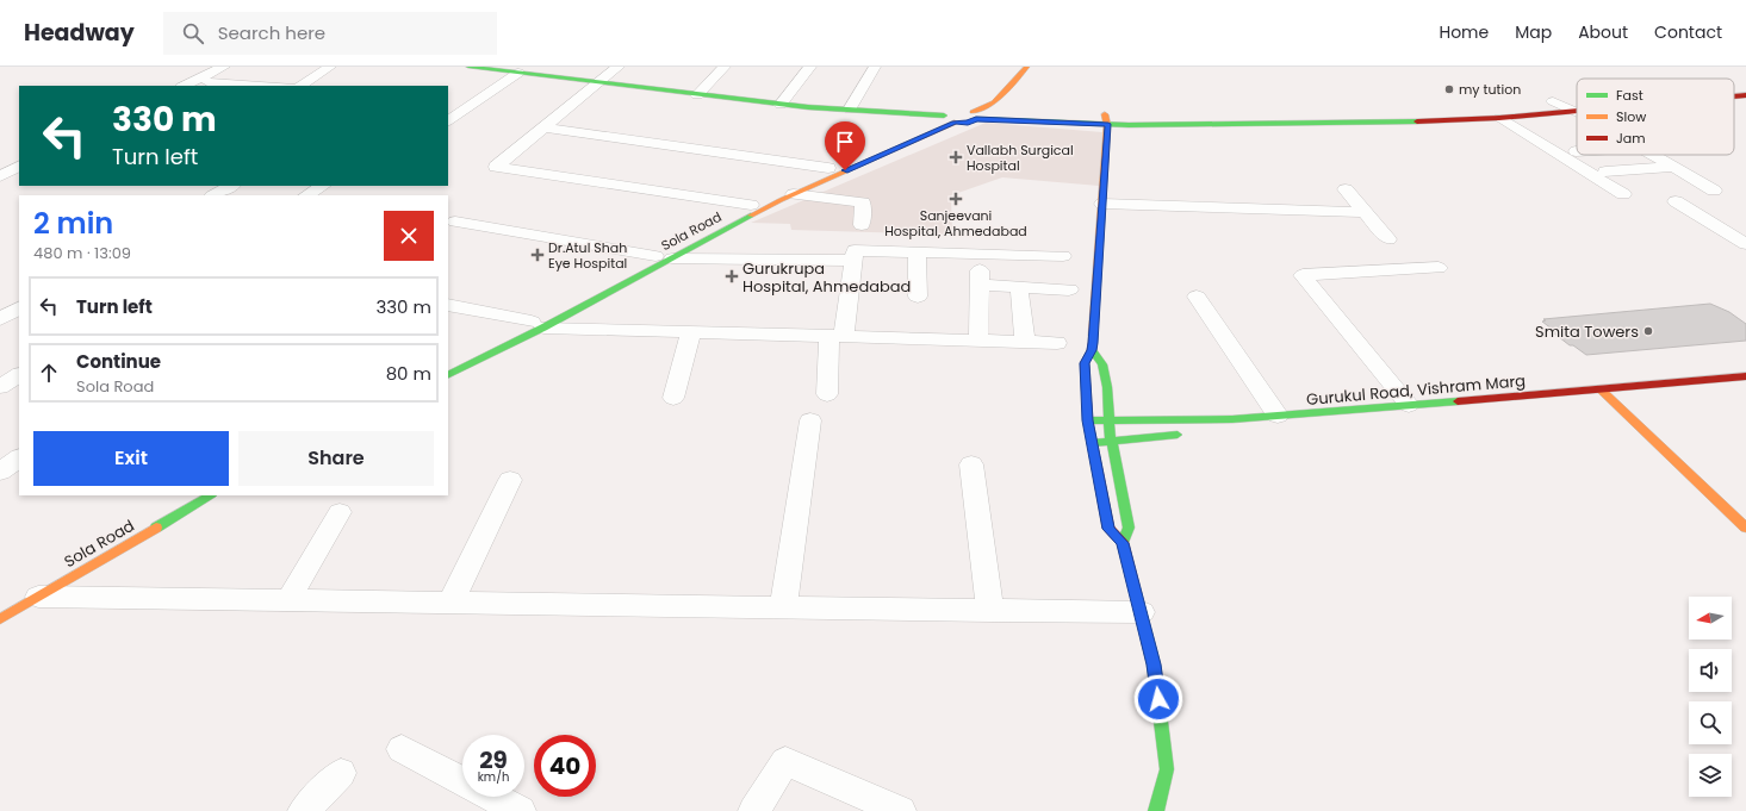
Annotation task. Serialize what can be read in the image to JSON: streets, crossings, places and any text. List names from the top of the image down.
{
  "streets": {
    "street": ["Sola Road", "Gurukul Road, Vishram Marg"]
  },
  "places": {
    "other": ["my tution", "Smita Towers"],
    "health": [
      "Vallabh Surgical Hospital",
      "Sanjeevani Hospital, Ahmedabad",
      "Dr.Atul Shah Eye Hospital",
      "Gurukrupa Hospital, Ahmedabad"
    ]
  },
  "legend": ["Fast", "Slow", "Jam"],
  "north": "left",
  "page": {
    "header": "Headway",
    "search": "Search here",
    "nav": [
      "Home",
      "Map",
      "About",
      "Contact"
    ],
    "turn": ["330 m", "Turn left"],
    "heading": ["2 min", "480 m · 13:09"],
    "list": [
      {
        "name": "Turn left",
        "value": "330 m"
      },
      {
        "name": "Continue",
        "note": "Sola Road",
        "value": "80 m"
      }
    ],
    "buttons": ["Exit", "Share"],
    "speed": "29 km/h",
    "limit": "40"
  }
}
